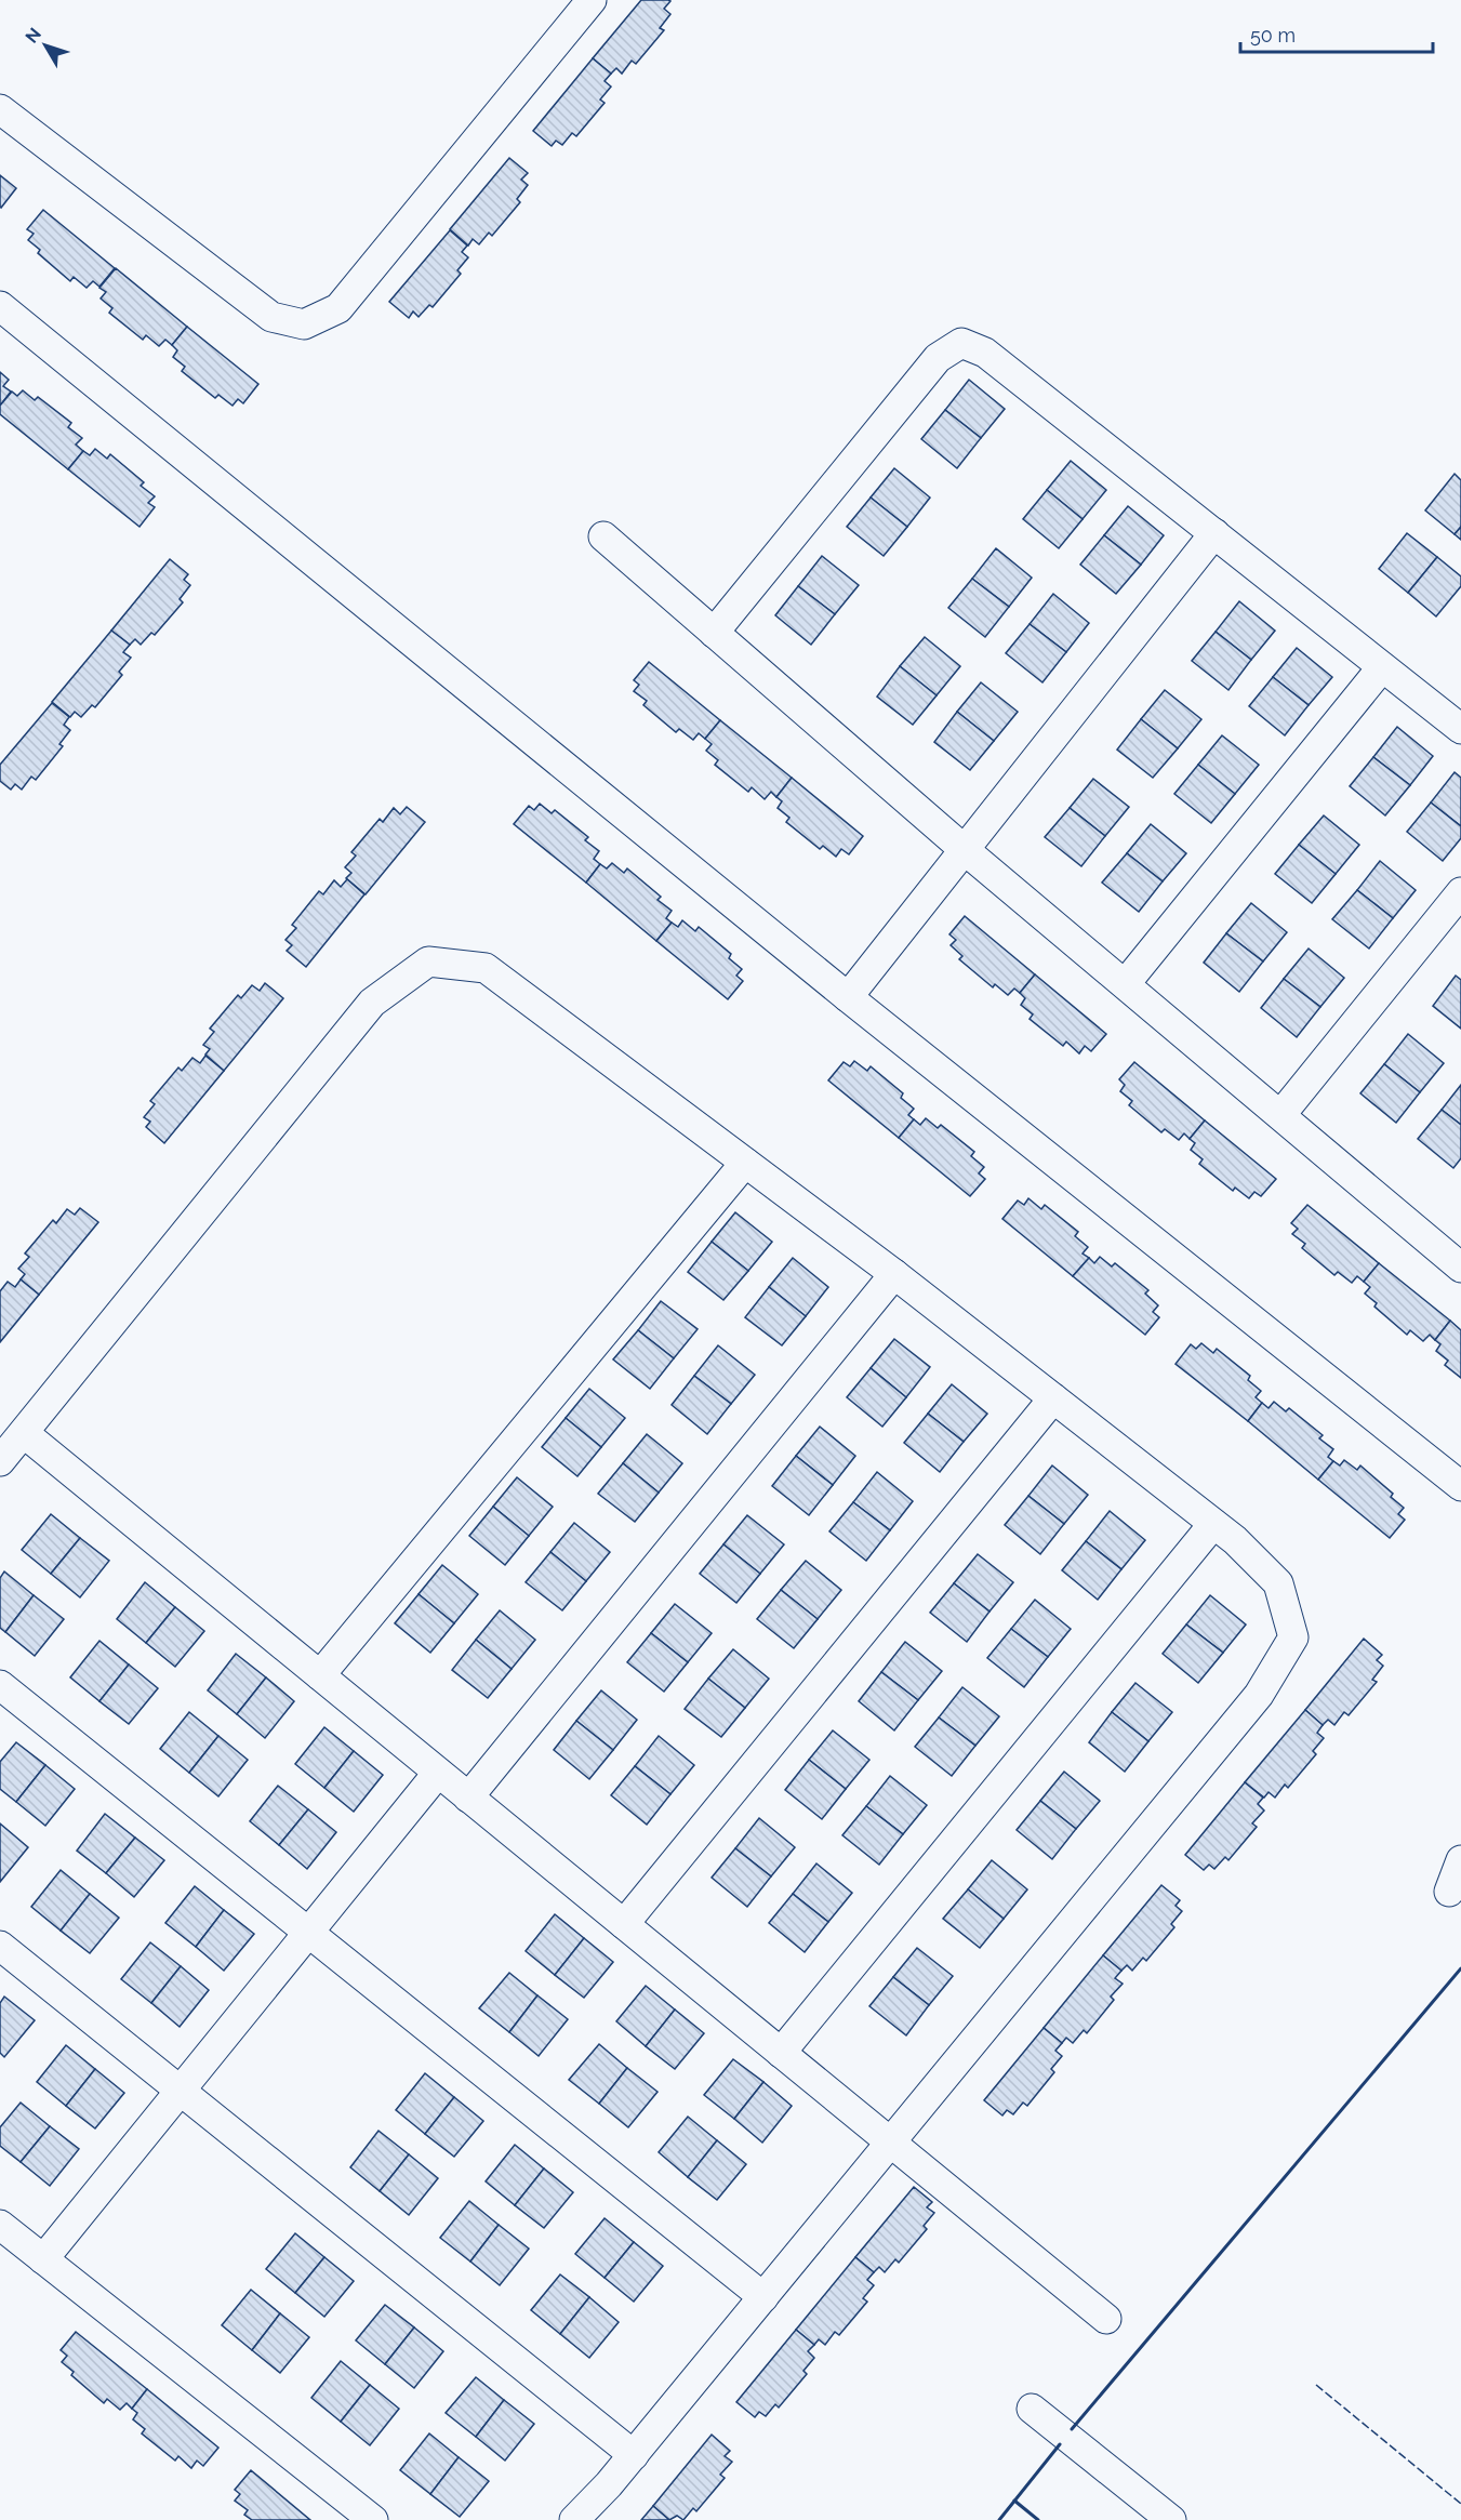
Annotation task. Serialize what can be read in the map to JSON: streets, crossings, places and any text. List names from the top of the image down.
{
  "scale_bar": "50 m",
  "north": "top left"
}
